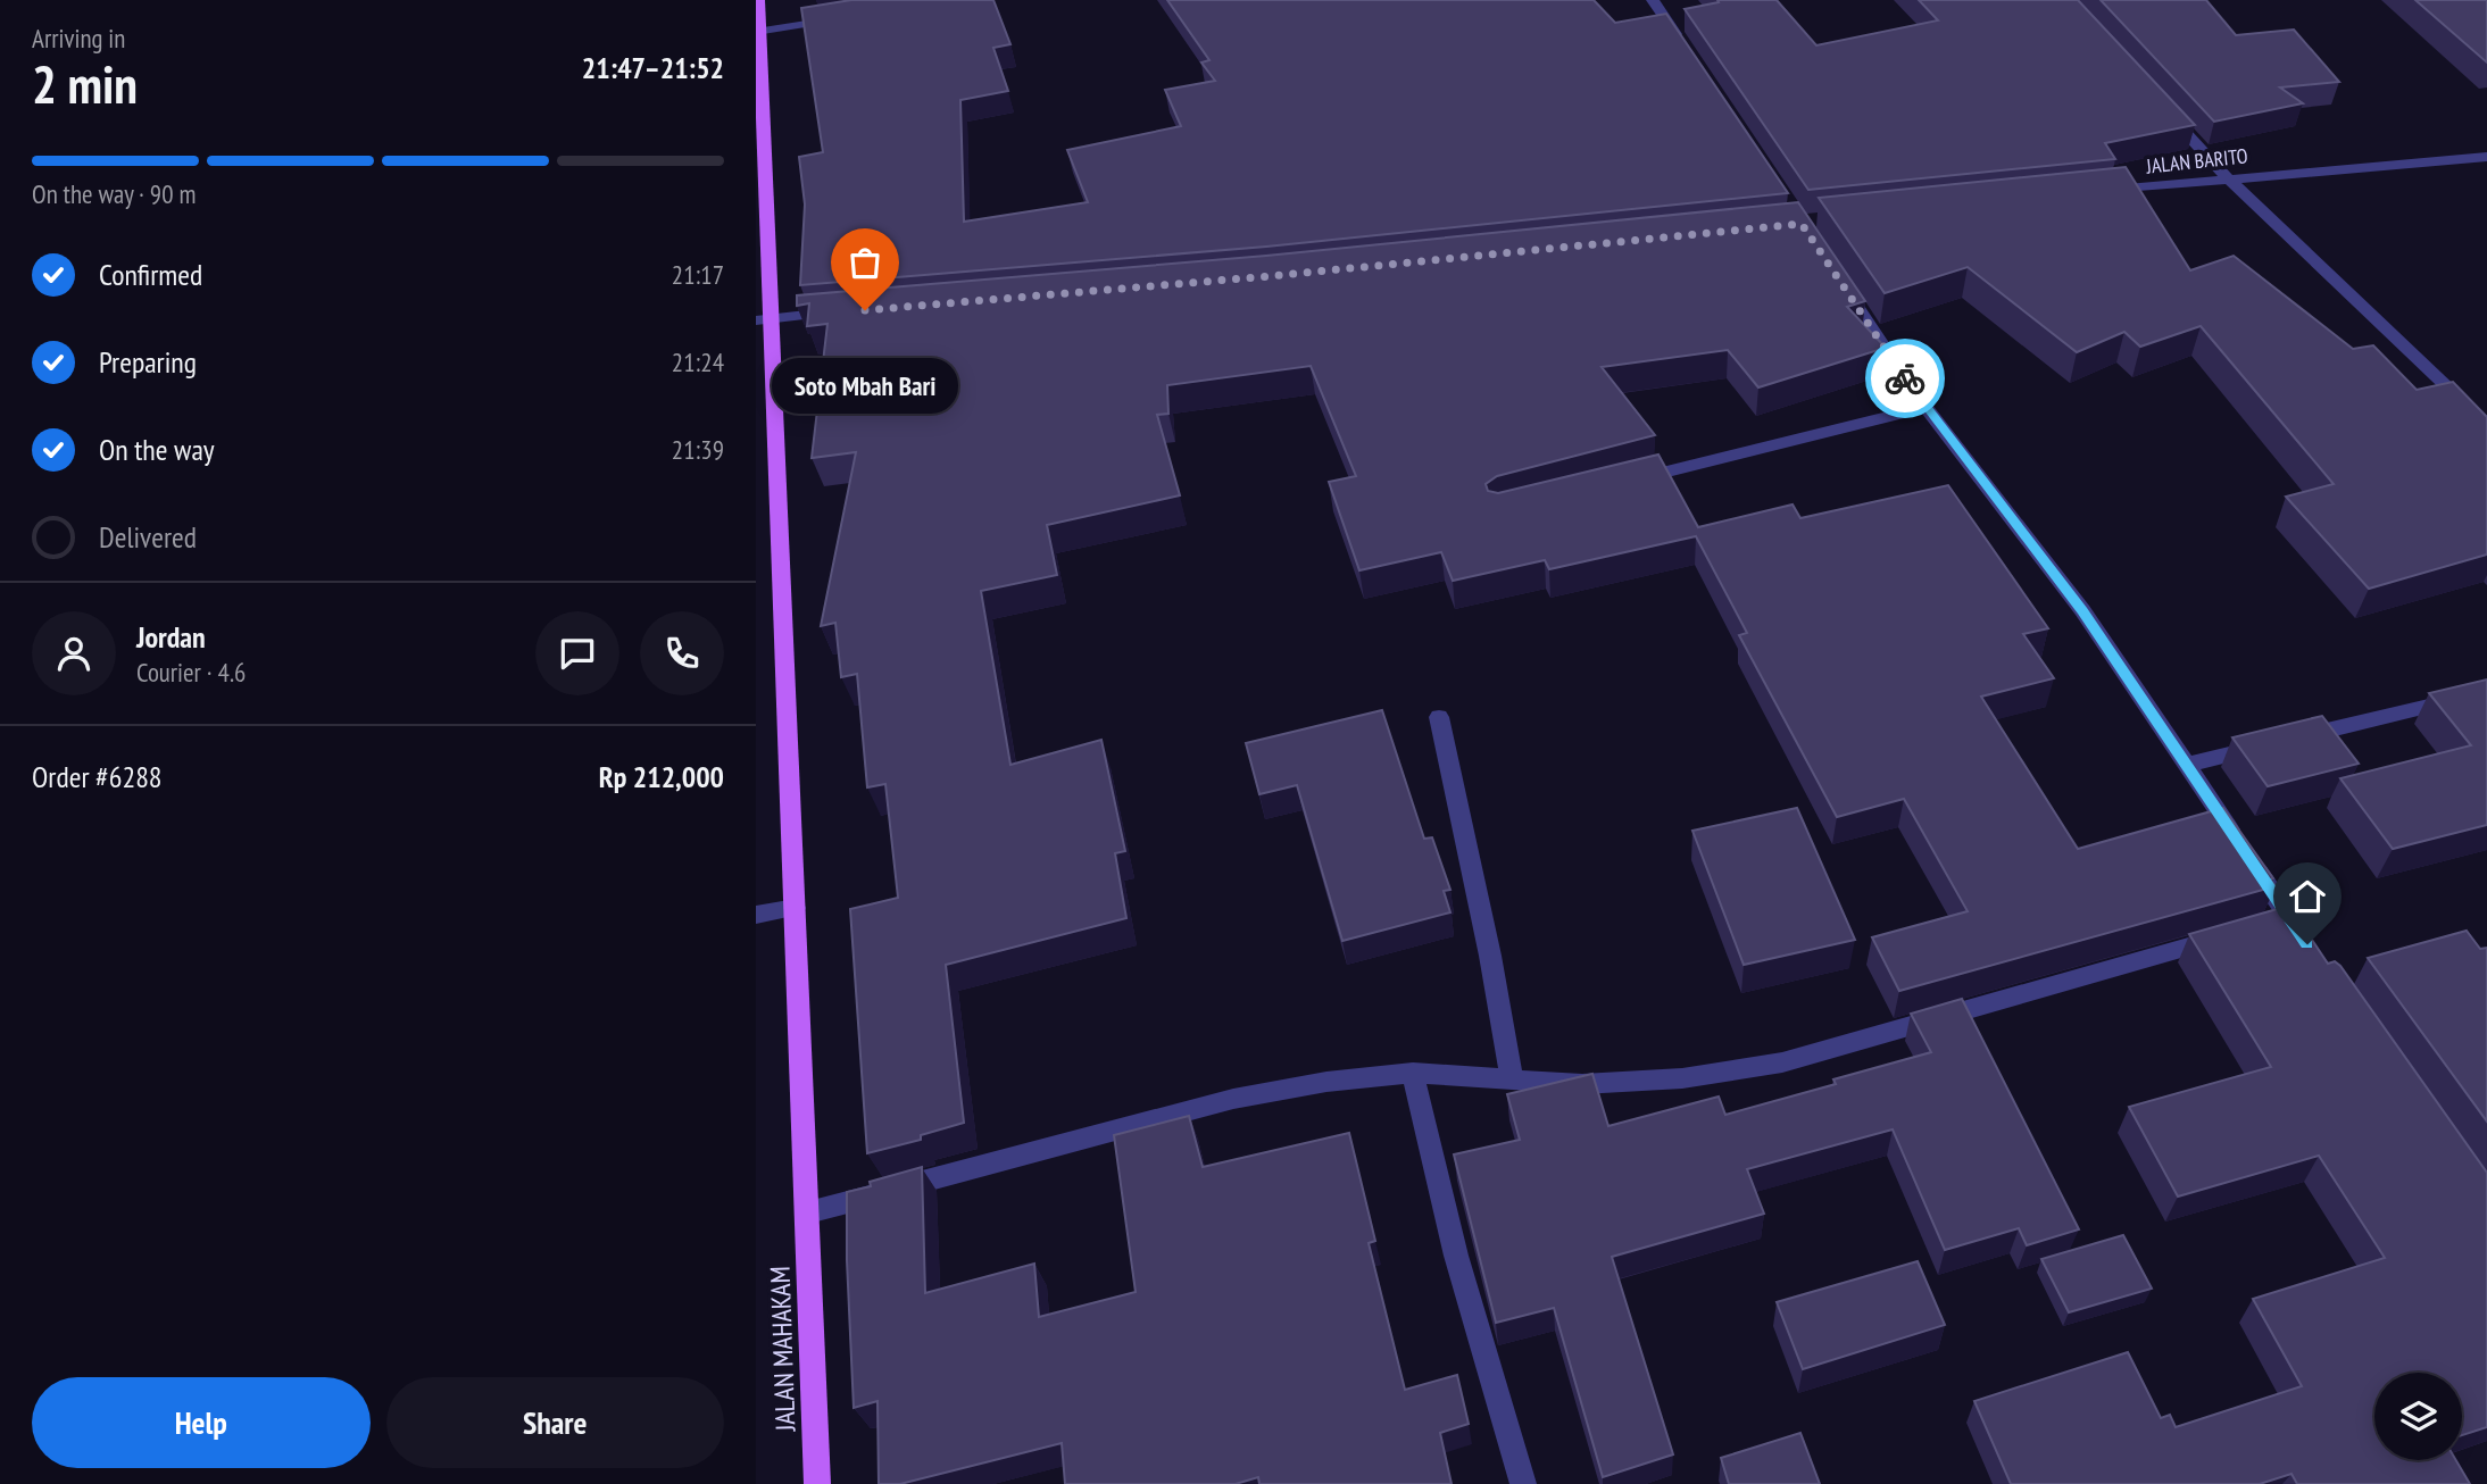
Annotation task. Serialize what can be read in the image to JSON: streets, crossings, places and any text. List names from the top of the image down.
{
  "streets": {
    "main road": ["JALAN MAHAKAM"],
    "street": ["JALAN BARITO"]
  },
  "places": ["Soto Mbah Bari"],
  "page": {
    "heading": ["2 min", "Arriving in", "21:47–21:52"],
    "panel": [
      "Jordan",
      "Courier · 4.6",
      "Order #6288",
      "Rp 212,000"
    ],
    "bar": "On the way · 90 m",
    "list": [
      ["Confirmed", "21:17"],
      ["Preparing", "21:24"],
      ["On the way", "21:39"],
      "Delivered"
    ],
    "bubble": "Soto Mbah Bari",
    "buttons": ["Help", "Share"]
  }
}
